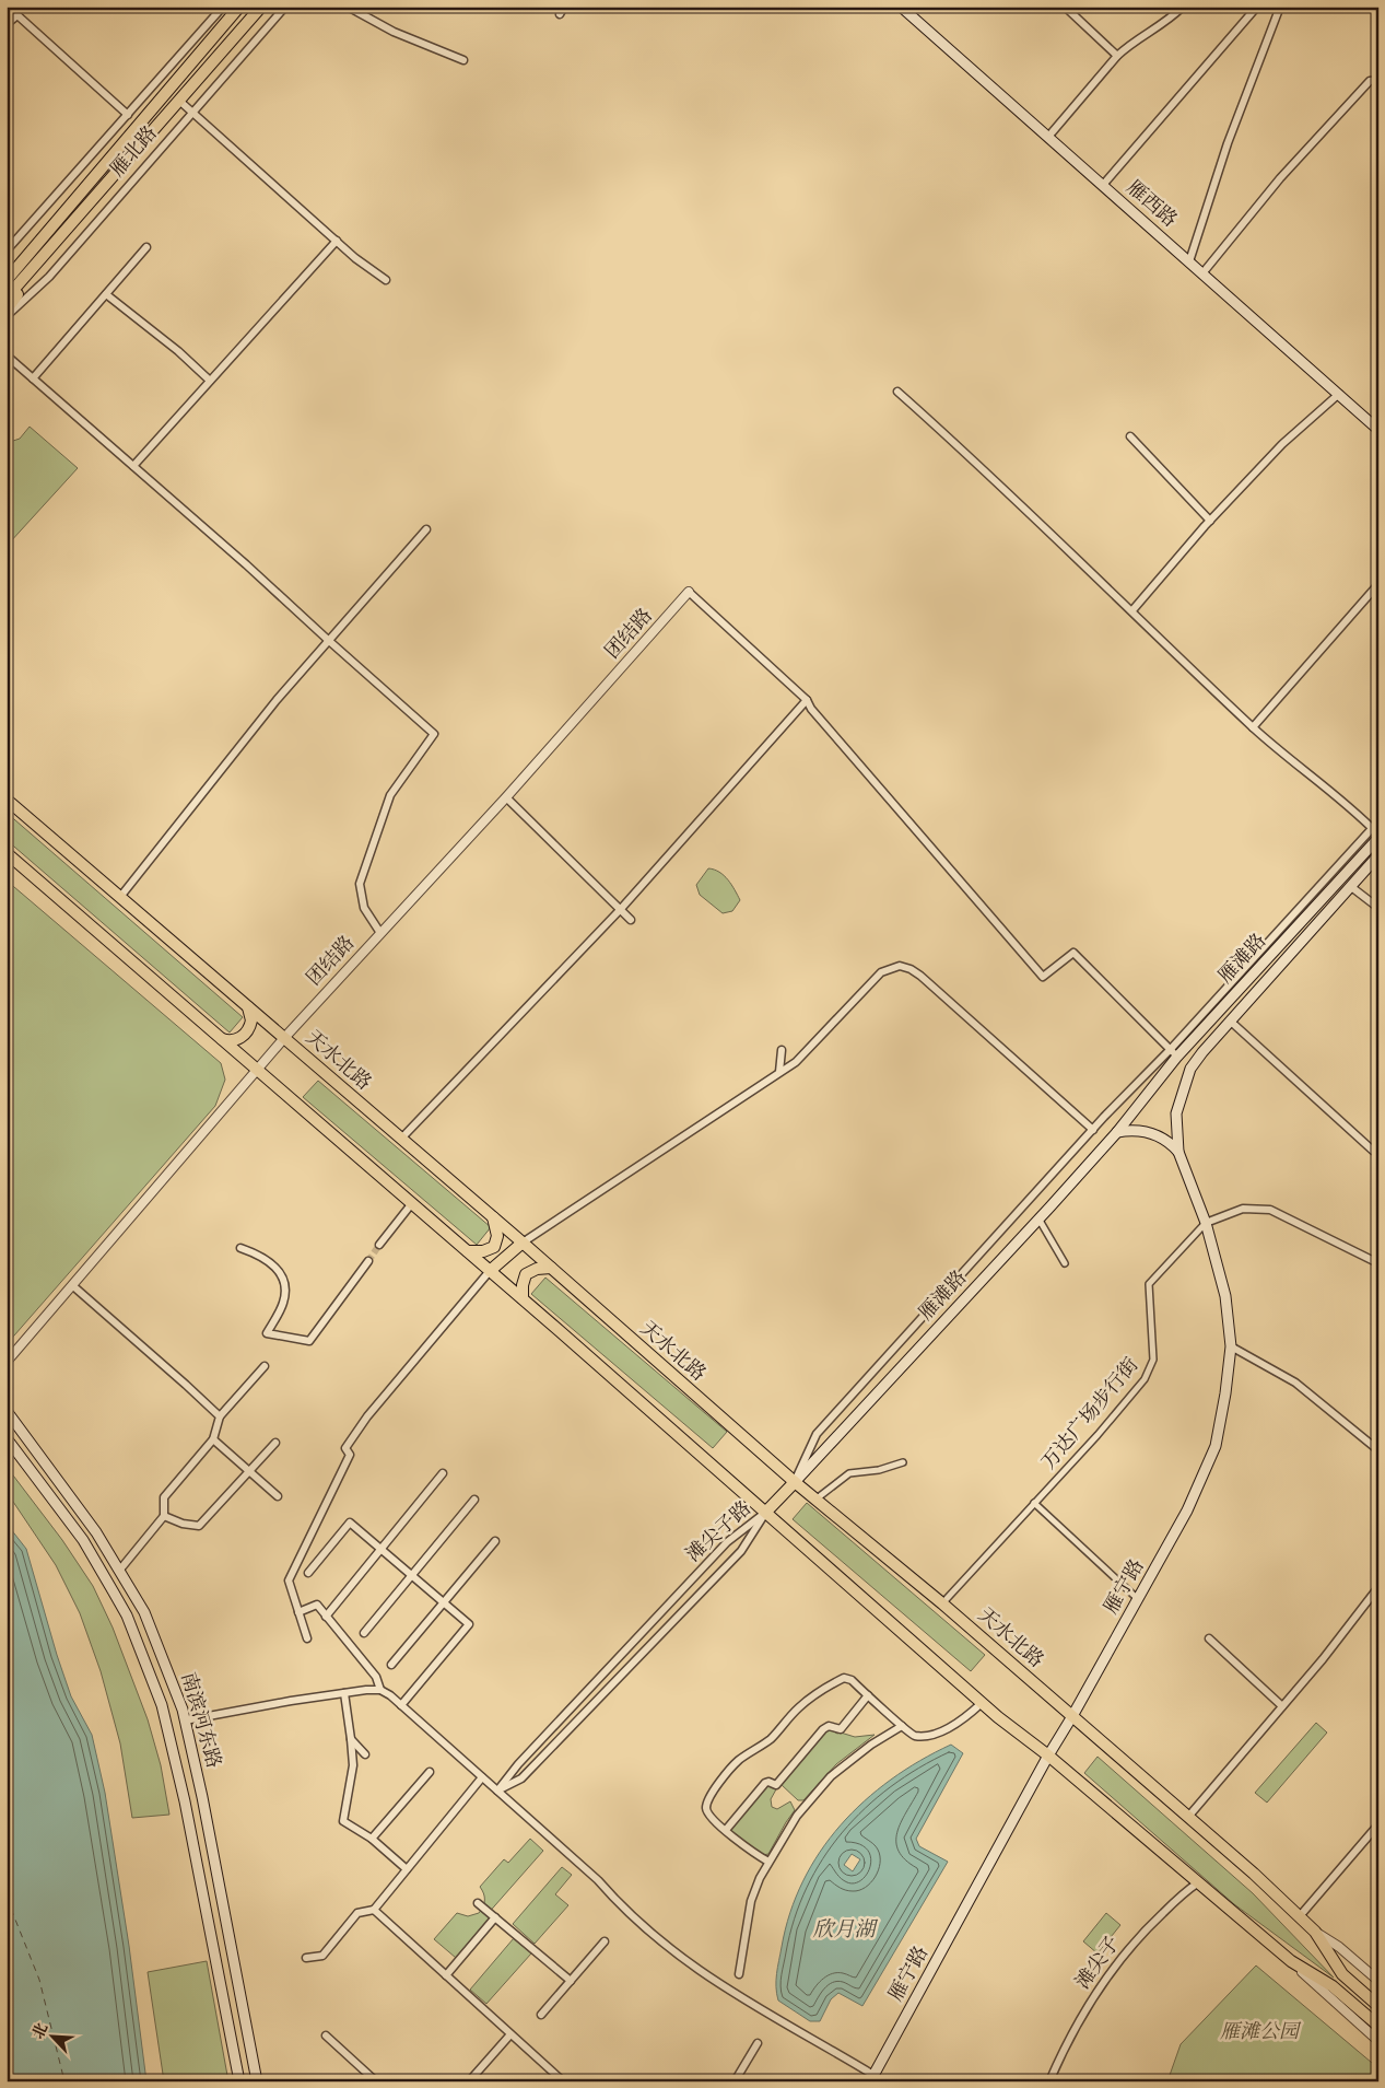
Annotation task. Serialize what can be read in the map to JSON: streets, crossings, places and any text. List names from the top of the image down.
{
  "streets": {
    "main road": [
      "雁北路",
      "雁西路",
      "雁滩路",
      "天水北路",
      "雁宁路",
      "南滨河东路"
    ],
    "street": [
      "团结路",
      "万达广场步行街",
      "滩尖子路",
      "滩尖子"
    ]
  },
  "crossings": [
    ["团结路", "天水北路"],
    ["雁滩路", "天水北路"],
    ["雁滩路", "雁宁路"],
    ["天水北路", "万达广场步行街"],
    ["天水北路", "雁宁路"],
    ["万达广场步行街", "雁宁路"]
  ],
  "water": ["欣月湖"],
  "parks": ["雁滩公园"],
  "north": "top left"
}
